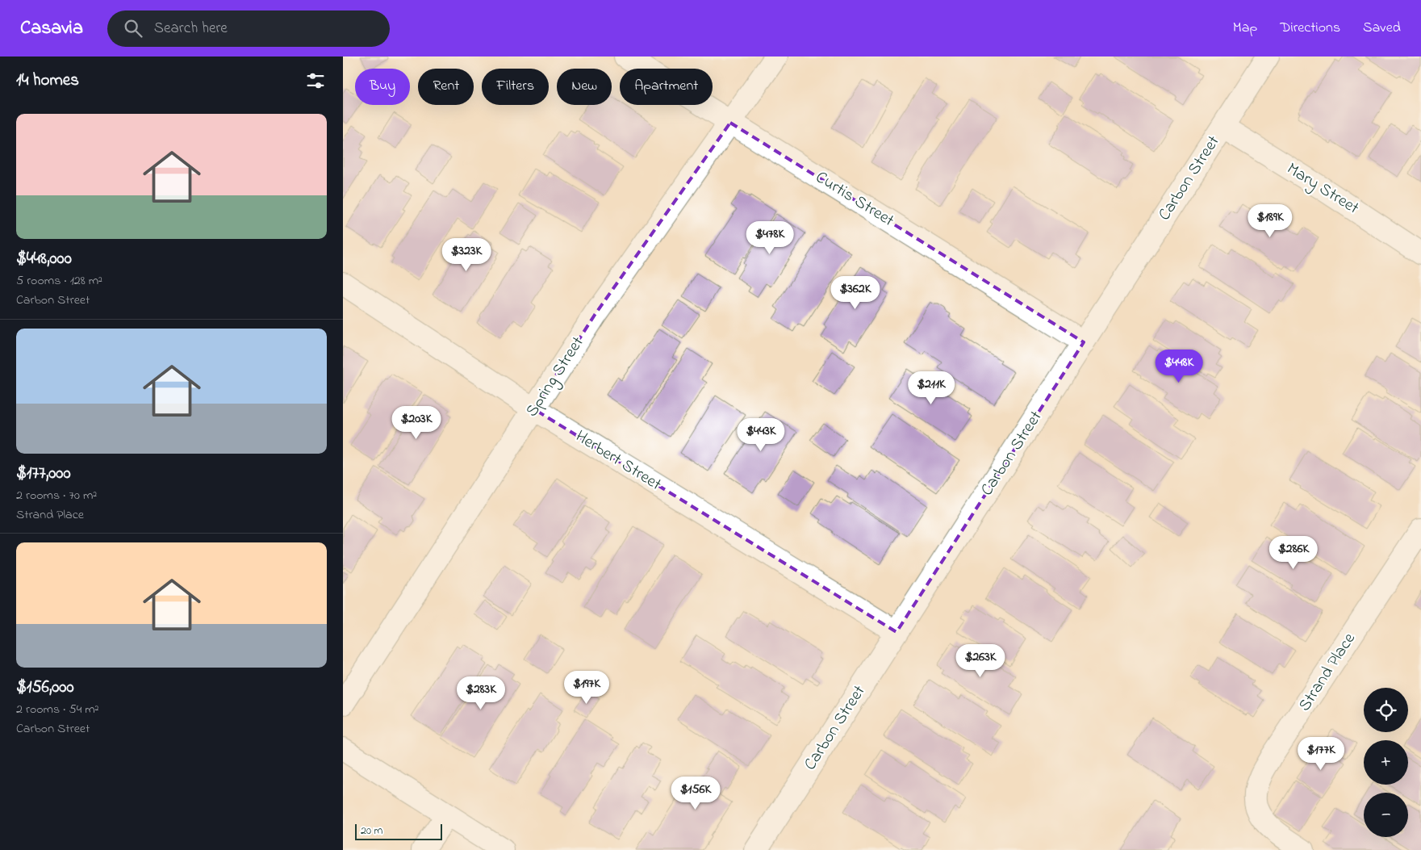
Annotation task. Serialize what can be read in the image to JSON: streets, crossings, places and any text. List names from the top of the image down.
{
  "streets": {
    "street": [
      "Carbon Street",
      "Mary Street",
      "Curtis Street",
      "Spring Street",
      "Herbert Street",
      "Strand Place"
    ]
  },
  "crossings": [
    ["Carbon Street", "Mary Street"],
    ["Carbon Street", "Curtis Street"],
    ["Carbon Street", "Herbert Street"],
    ["Curtis Street", "Spring Street"],
    ["Spring Street", "Herbert Street"]
  ],
  "scale_bar": "20 m",
  "page": {
    "header": "Casavia",
    "search": "Search here",
    "nav": ["Map", "Directions", "Saved"],
    "heading": "14 homes",
    "chip": [
      "Buy",
      "Rent",
      "Filters",
      "New",
      "Apartment"
    ],
    "list": [
      {
        "name": "$448,000",
        "note": "5 rooms · 128 m² · Carbon Street"
      },
      {
        "name": "$177,000",
        "note": "2 rooms · 70 m² · Strand Place"
      },
      {
        "name": "$156,000",
        "note": "2 rooms · 54 m² · Carbon Street"
      }
    ],
    "price": [
      "$189K",
      "$478K",
      "$323K",
      "$362K",
      "$448K",
      "$211K",
      "$203K",
      "$443K",
      "$286K",
      "$263K",
      "$197K",
      "$283K",
      "$177K",
      "$156K"
    ],
    "map_buttons": ["+", "−"],
    "scale": "20 m"
  }
}
